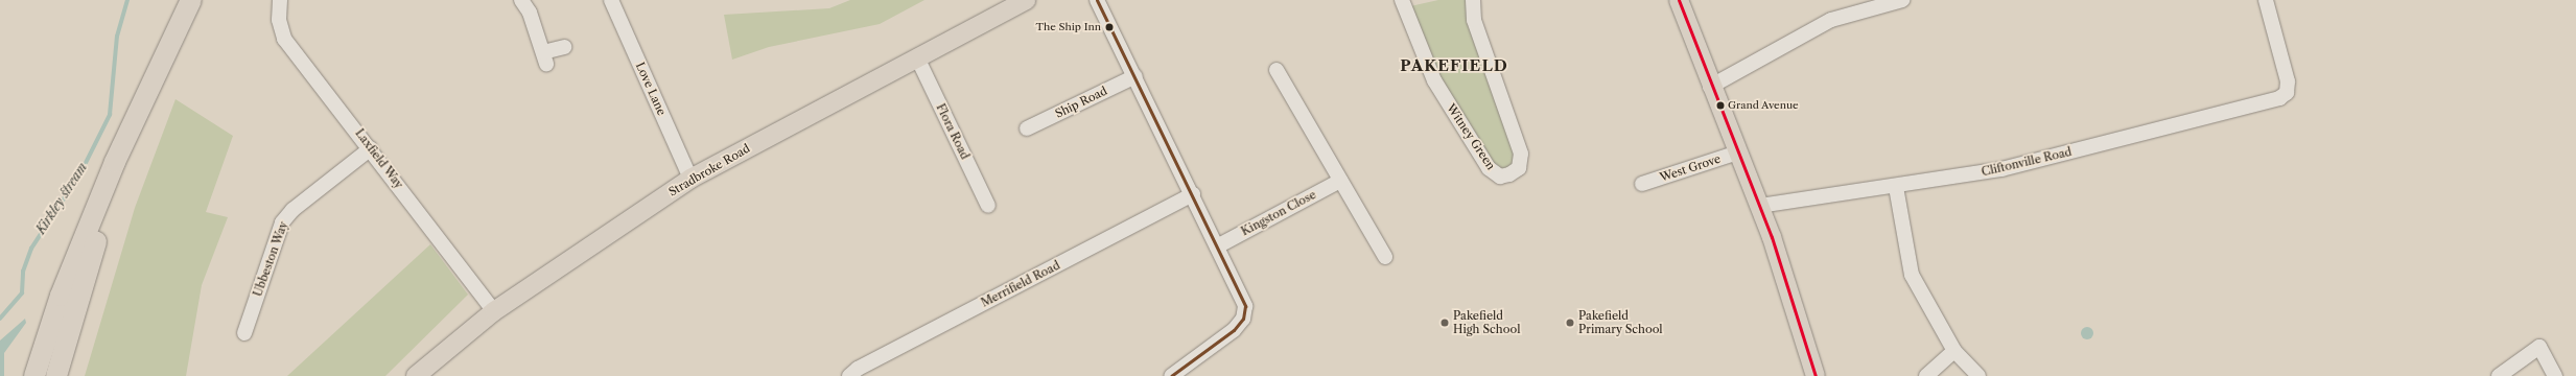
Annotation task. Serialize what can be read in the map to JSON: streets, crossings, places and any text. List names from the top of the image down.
{
  "streets": {
    "main road": ["Stradbroke Road"],
    "street": [
      "Love Lane",
      "Ship Road",
      "Flora Road",
      "Witney Green",
      "Laxfield Way",
      "Cliftonville Road",
      "West Grove",
      "Kingston Close",
      "Ubbeston Way",
      "Merrifield Road"
    ]
  },
  "crossings": [
    ["Love Lane", "Stradbroke Road"],
    ["Flora Road", "Stradbroke Road"],
    ["Laxfield Way", "Stradbroke Road"],
    ["Laxfield Way", "Ubbeston Way"]
  ],
  "districts": ["PAKEFIELD"],
  "water": ["Kirkley stream"],
  "places": [
    "The Ship Inn",
    "Grand Avenue",
    "Pakefield High School",
    "Pakefield Primary School"
  ]
}
